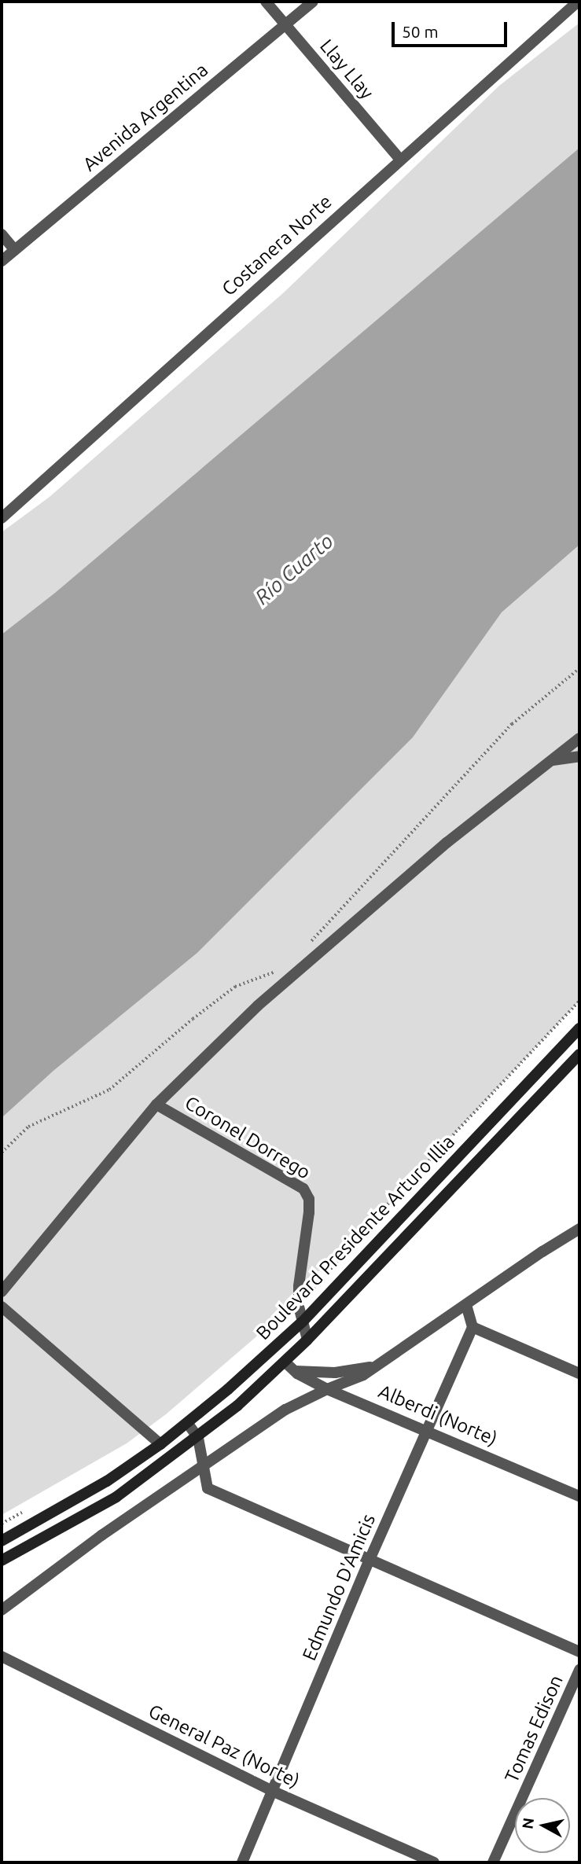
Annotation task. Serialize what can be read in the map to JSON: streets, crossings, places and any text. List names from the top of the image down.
{
  "streets": {
    "main road": ["Boulevard Presidente Arturo Illia"],
    "street": [
      "Llay Llay",
      "Avenida Argentina",
      "Costanera Norte",
      "Coronel Dorrego",
      "Alberdi (Norte)",
      "Edmundo D'Amicis",
      "Tomas Edison",
      "General Paz (Norte)"
    ]
  },
  "crossings": [
    ["Llay Llay", "Avenida Argentina"],
    ["Llay Llay", "Costanera Norte"],
    ["Coronel Dorrego", "Boulevard Presidente Arturo Illia"],
    ["Boulevard Presidente Arturo Illia", "Alberdi (Norte)"],
    ["Alberdi (Norte)", "Edmundo D'Amicis"],
    ["Edmundo D'Amicis", "General Paz (Norte)"]
  ],
  "water": ["Río Cuarto"],
  "scale_bar": "50 m",
  "north": "left"
}
